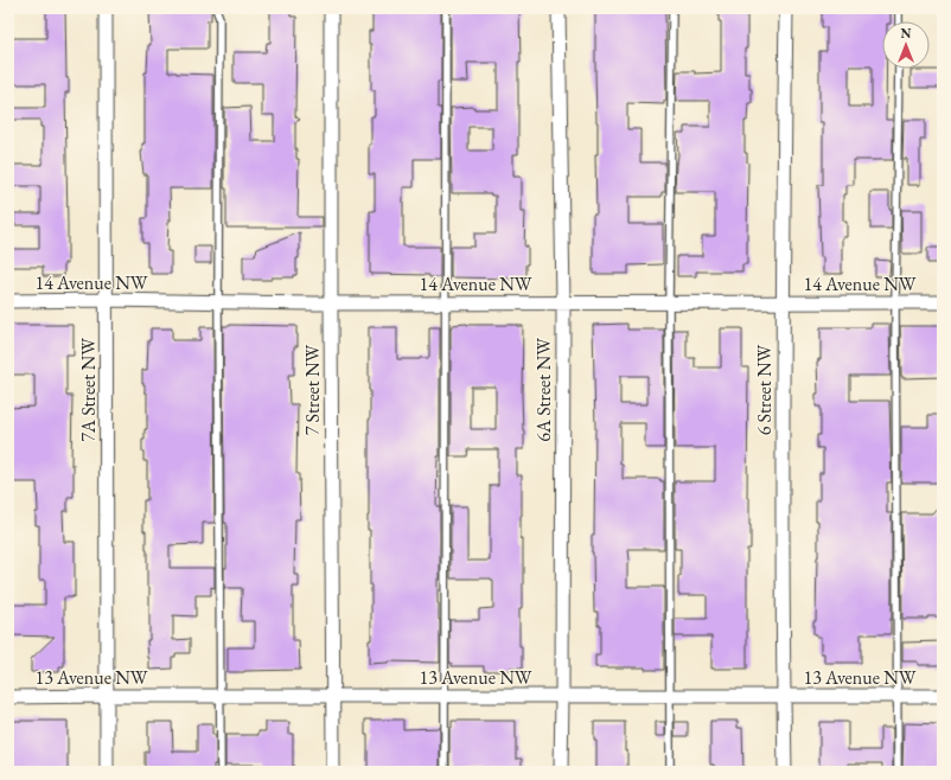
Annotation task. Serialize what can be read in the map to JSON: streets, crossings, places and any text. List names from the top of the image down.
{
  "streets": {
    "street": [
      "14 Avenue NW",
      "7A Street NW",
      "7 Street NW",
      "6A Street NW",
      "6 Street NW",
      "13 Avenue NW"
    ]
  },
  "crossings": [
    ["14 Avenue NW", "7A Street NW"],
    ["14 Avenue NW", "7 Street NW"],
    ["14 Avenue NW", "6A Street NW"],
    ["14 Avenue NW", "6 Street NW"],
    ["7A Street NW", "13 Avenue NW"],
    ["7 Street NW", "13 Avenue NW"],
    ["6A Street NW", "13 Avenue NW"],
    ["6 Street NW", "13 Avenue NW"]
  ],
  "north": "top"
}
